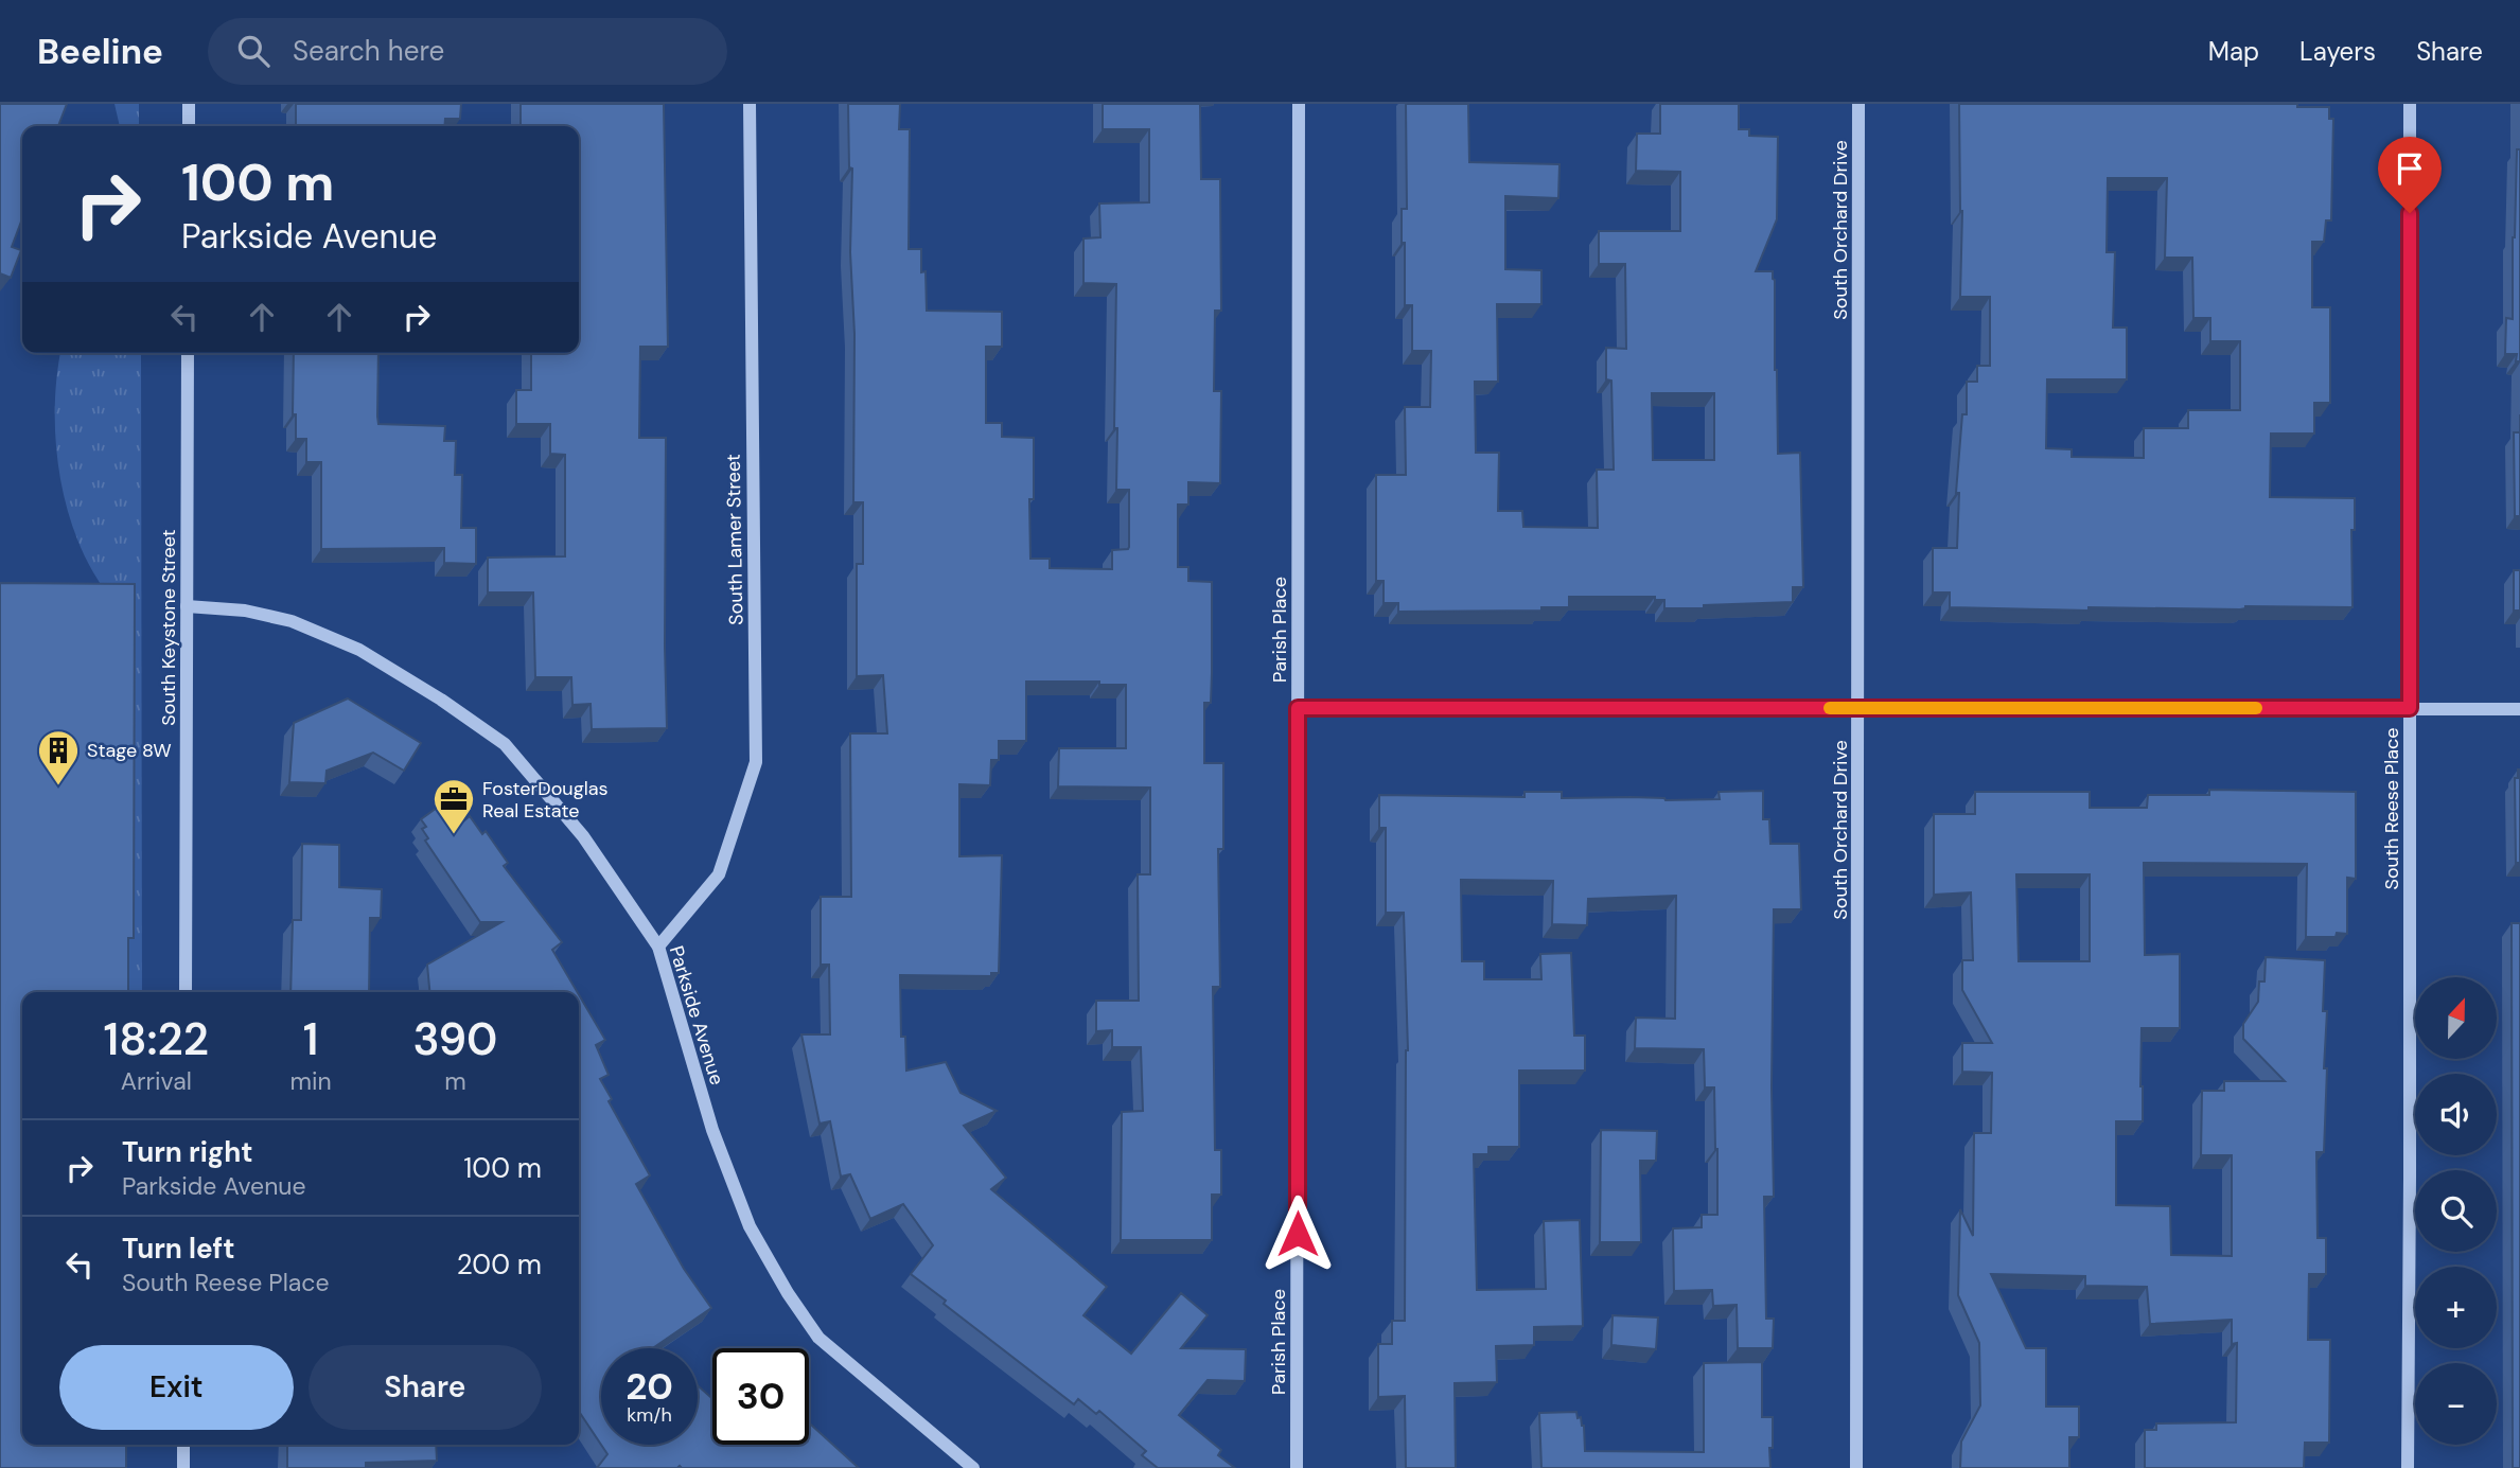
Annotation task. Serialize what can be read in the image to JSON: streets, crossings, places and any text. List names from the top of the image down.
{
  "streets": {
    "street": [
      "South Orchard Drive",
      "South Lamer Street",
      "South Keystone Street",
      "Parish Place",
      "South Reese Place",
      "Parkside Avenue"
    ]
  },
  "crossings": [
    ["South Lamer Street", "Parkside Avenue"],
    ["South Keystone Street", "Parkside Avenue"]
  ],
  "places": {
    "building": ["Stage 8W"],
    "office": ["FosterDouglas Real Estate"]
  },
  "north": "top",
  "page": {
    "header": "Beeline",
    "search": "Search here",
    "nav": ["Map", "Layers", "Share"],
    "turn": ["100 m", "Parkside Avenue"],
    "map_buttons": ["+", "−"],
    "eta": [
      "18:22",
      "Arrival",
      "1",
      "min",
      "390",
      "m"
    ],
    "list": [
      {
        "name": "Turn right",
        "note": "Parkside Avenue",
        "value": "100 m"
      },
      {
        "name": "Turn left",
        "note": "South Reese Place",
        "value": "200 m"
      }
    ],
    "buttons": ["Exit", "Share"],
    "speed": "20 km/h",
    "limit": "30"
  }
}
